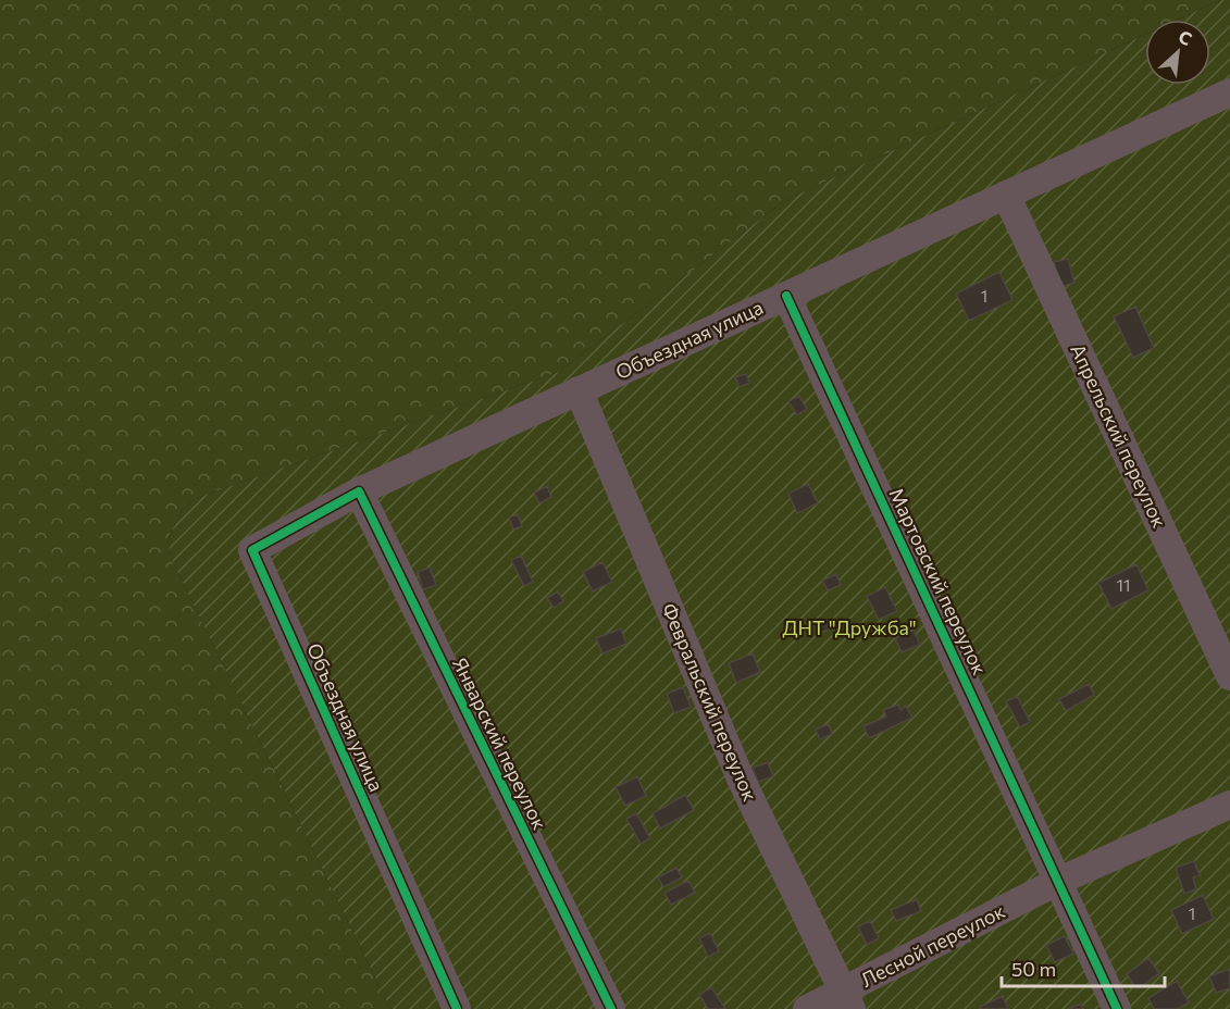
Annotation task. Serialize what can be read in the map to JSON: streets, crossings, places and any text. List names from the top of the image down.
{
  "streets": {
    "street": [
      "Объездная улица",
      "Апрельский переулок",
      "Мартовский переулок",
      "Февральский переулок",
      "Январский переулок",
      "Лесной переулок"
    ]
  },
  "crossings": [
    ["Объездная улица", "Апрельский переулок"],
    ["Объездная улица", "Мартовский переулок"],
    ["Объездная улица", "Февральский переулок"],
    ["Объездная улица", "Январский переулок"],
    ["Мартовский переулок", "Лесной переулок"],
    ["Февральский переулок", "Лесной переулок"]
  ],
  "parks": ["ДНТ \"Дружба\""],
  "house_numbers": ["1", "11", "1"],
  "scale_bar": "50 m",
  "north": "top right"
}
